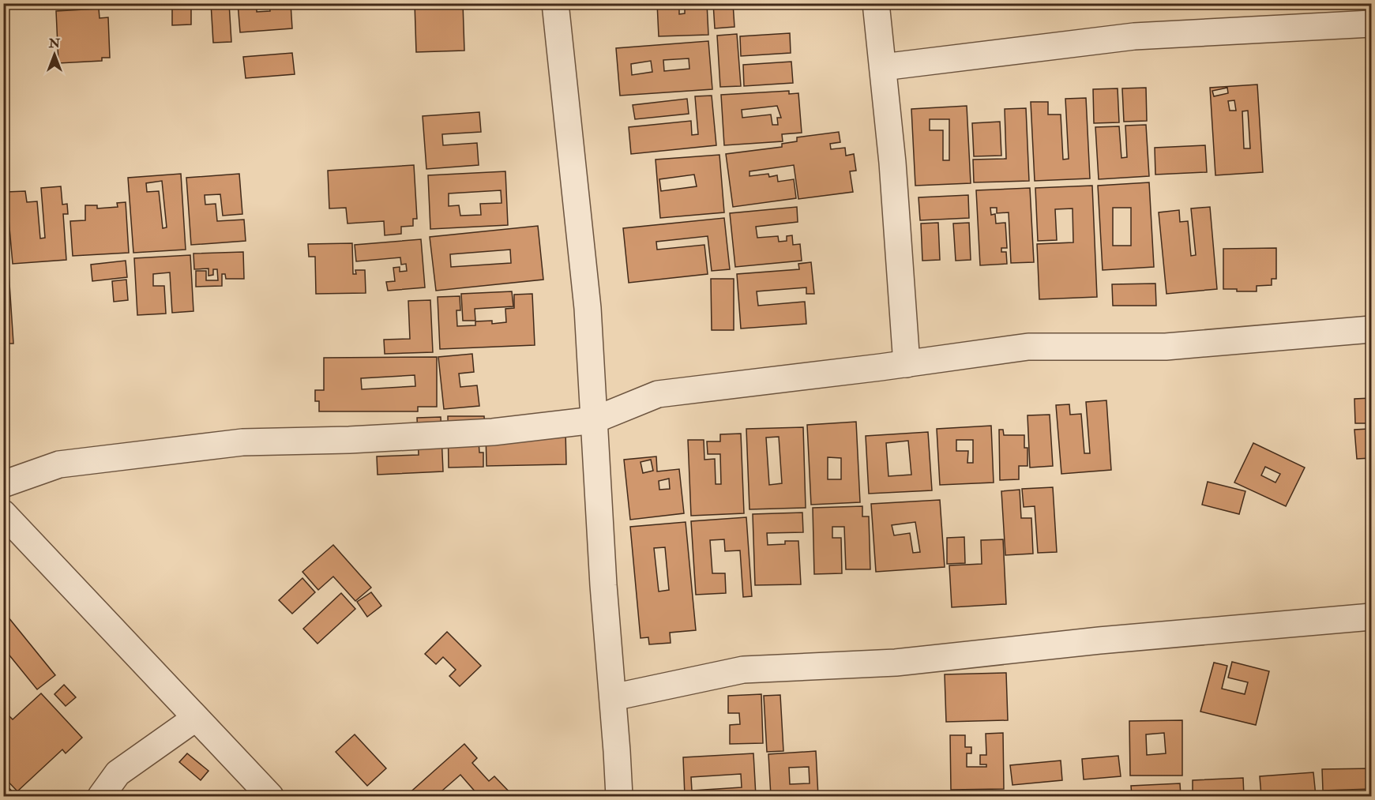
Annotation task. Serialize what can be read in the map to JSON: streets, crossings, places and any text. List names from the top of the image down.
{
  "north": "top"
}
